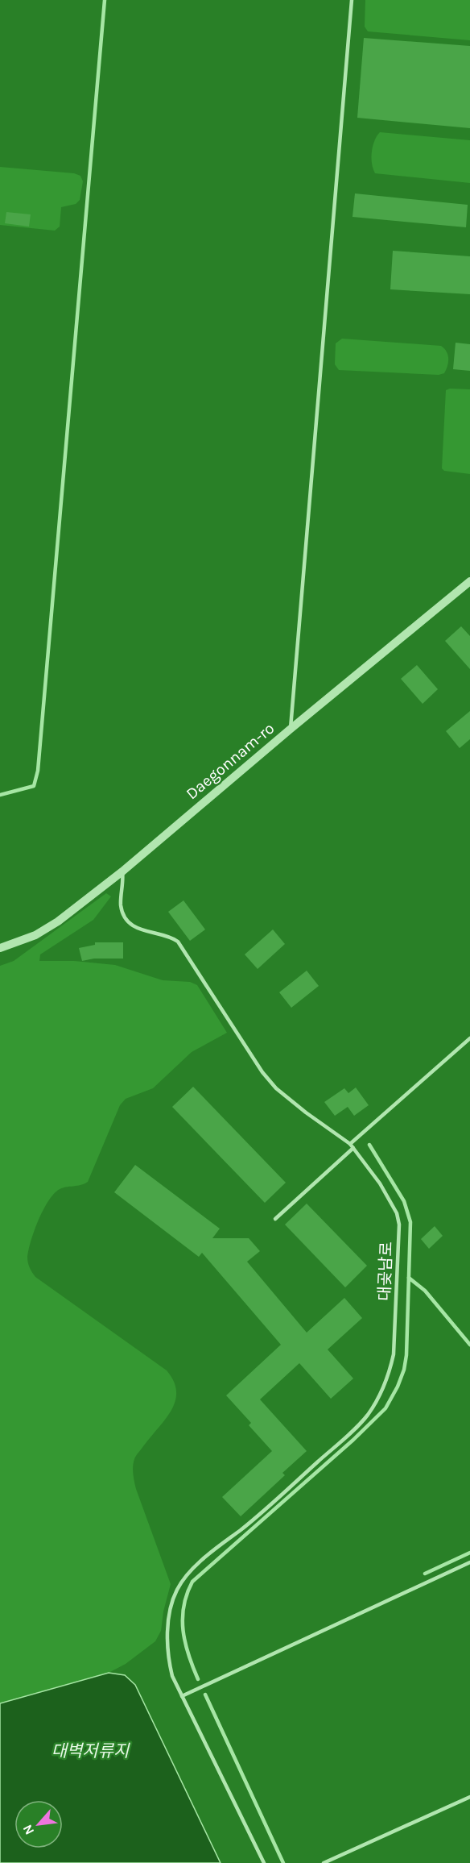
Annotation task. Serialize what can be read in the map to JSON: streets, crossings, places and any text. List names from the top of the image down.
{
  "streets": {
    "street": ["Daegonnam-ro"],
    "lane": ["대곶남로"]
  },
  "crossings": [
    ["Daegonnam-ro", "대곶남로"]
  ],
  "water": ["대벽저류지"],
  "north": "bottom left"
}
